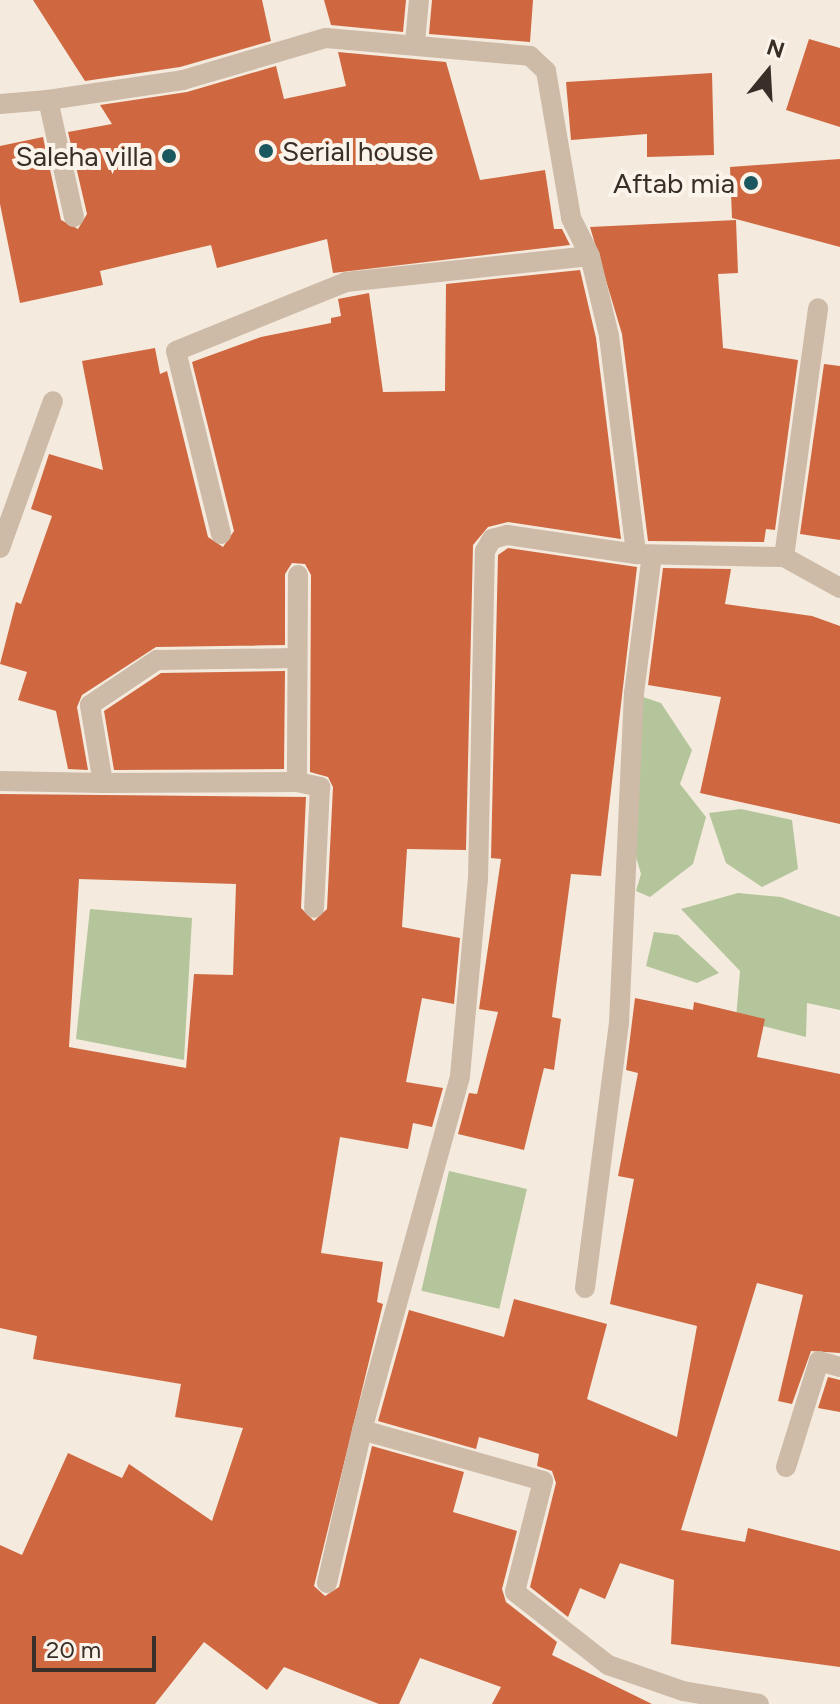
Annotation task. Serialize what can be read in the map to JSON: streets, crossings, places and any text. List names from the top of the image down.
{
  "places": ["Serial house", "Saleha villa", "Aftab mia"],
  "scale_bar": "20 m",
  "north": "top"
}
